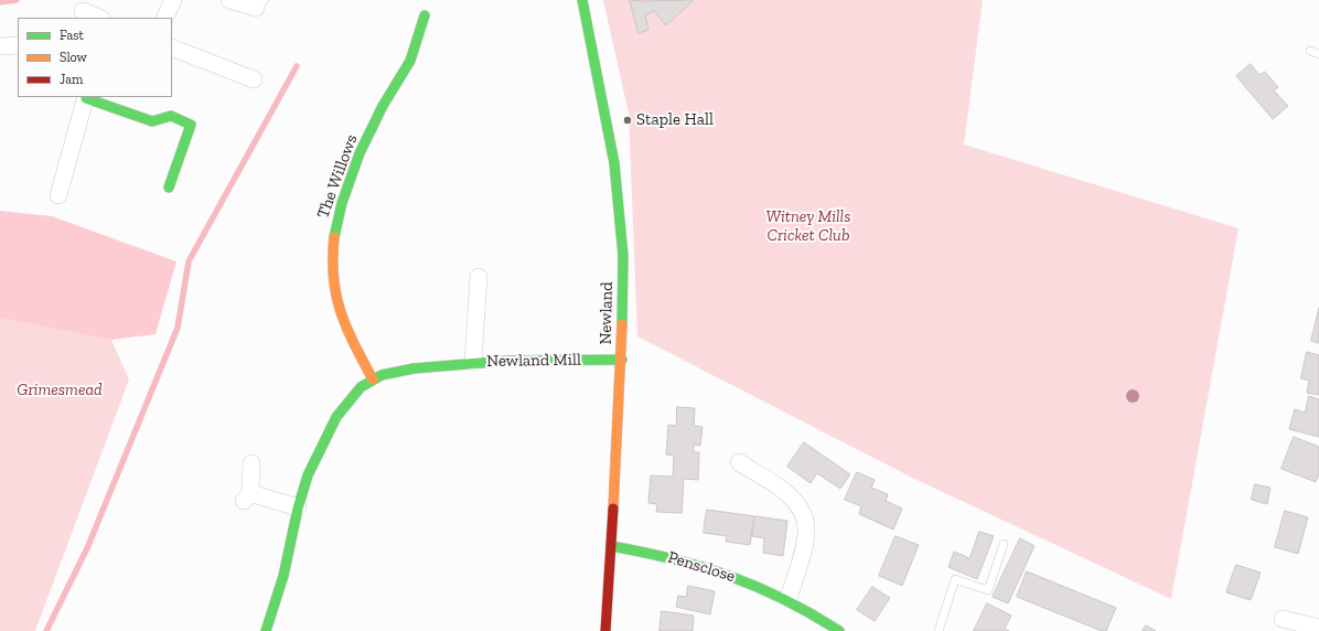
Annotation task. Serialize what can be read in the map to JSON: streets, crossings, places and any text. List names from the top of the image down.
{
  "streets": {
    "street": [
      "The Willows",
      "Newland",
      "Newland Mill",
      "Pensclose"
    ]
  },
  "crossings": [
    ["The Willows", "Newland Mill"],
    ["Newland", "Newland Mill"],
    ["Newland", "Pensclose"]
  ],
  "parks": ["Witney Mills Cricket Club", "Grimesmead"],
  "places": ["Staple Hall"],
  "legend": ["Fast", "Slow", "Jam"]
}
